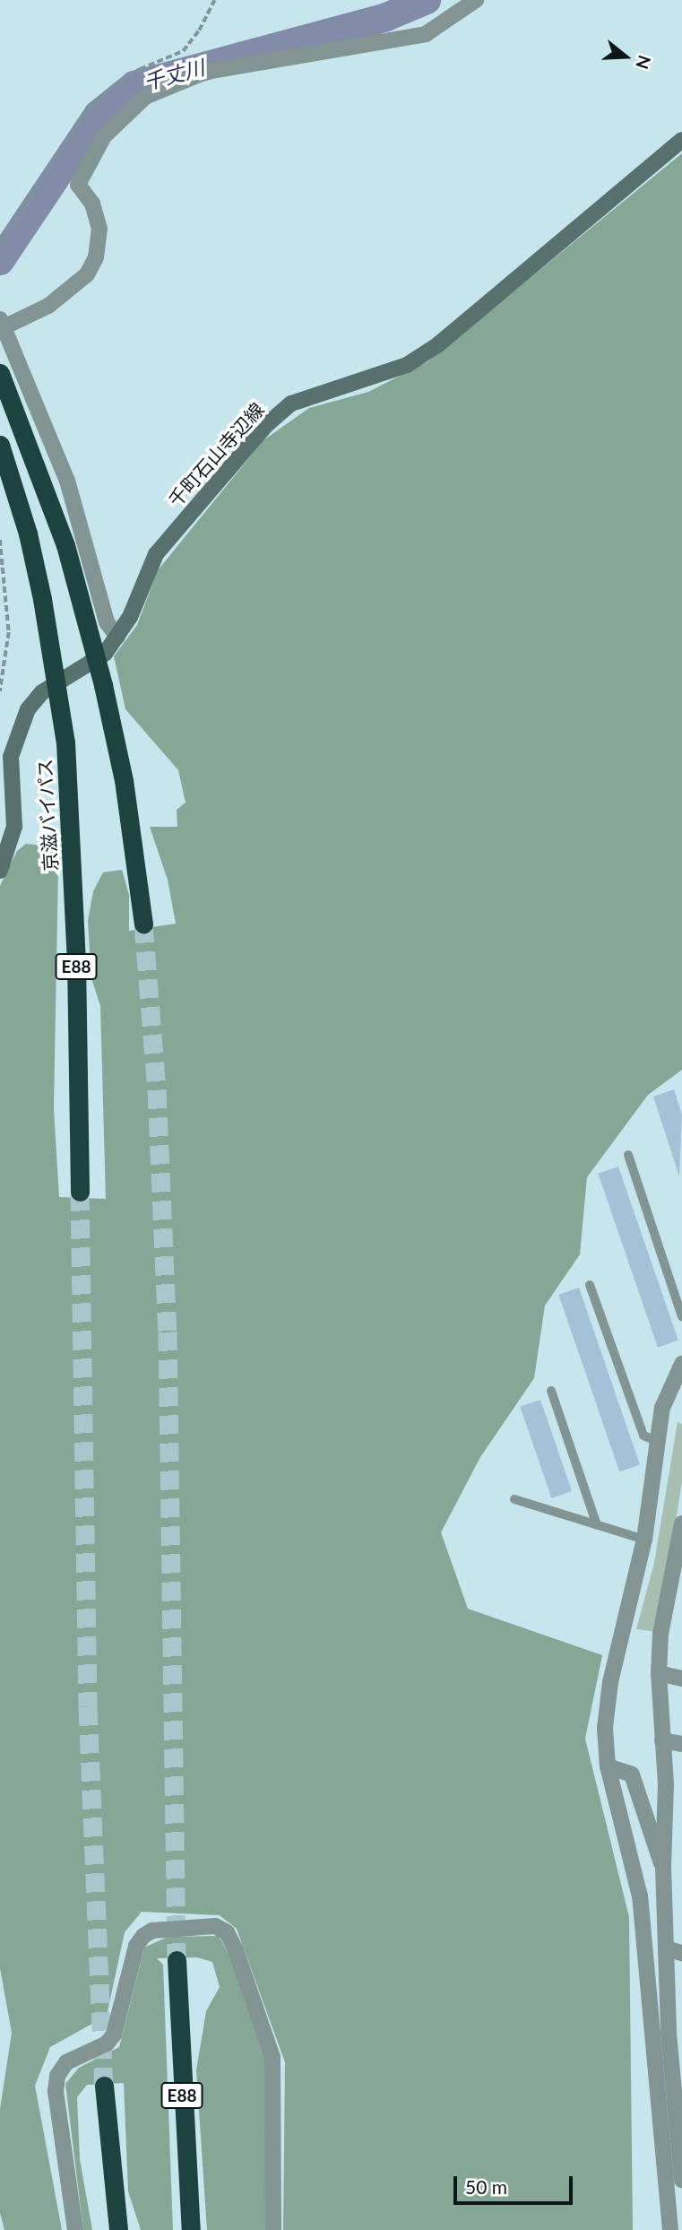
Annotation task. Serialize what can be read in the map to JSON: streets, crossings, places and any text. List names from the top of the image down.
{
  "streets": {
    "highway": ["京滋バイパス", "E88"],
    "main road": ["千町石山寺辺線"]
  },
  "water": ["千丈川"],
  "scale_bar": "50 m",
  "north": "right"
}
